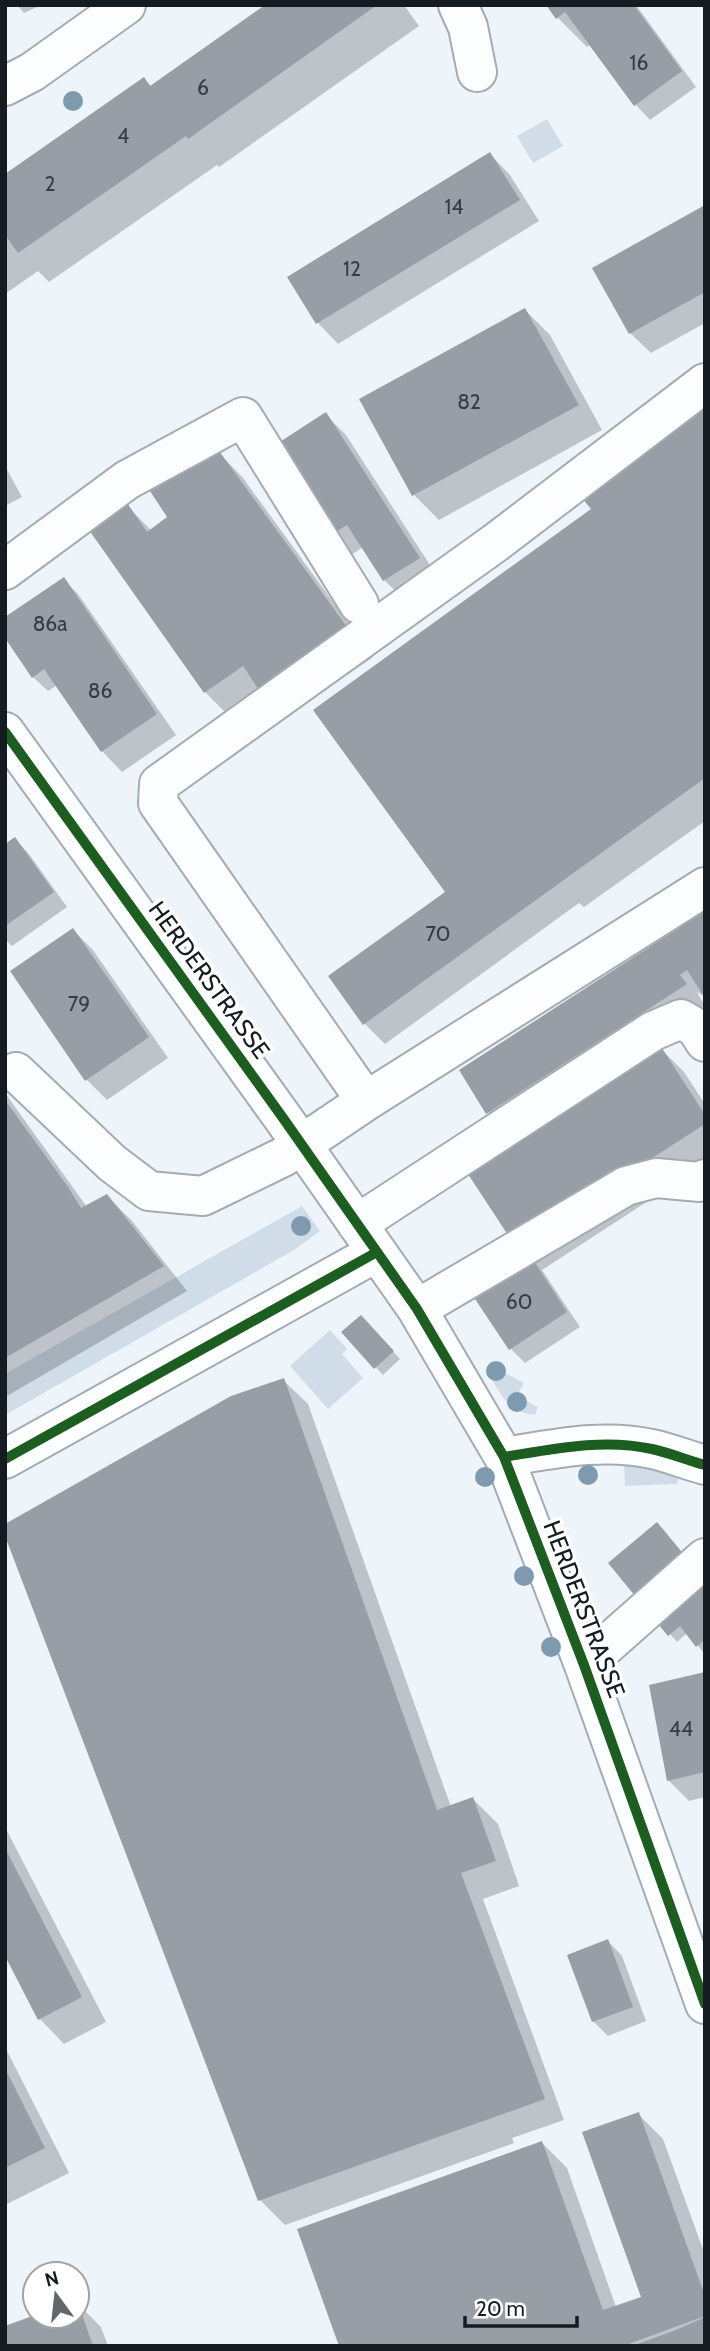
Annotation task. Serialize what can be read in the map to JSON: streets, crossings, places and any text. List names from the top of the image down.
{
  "streets": {
    "street": ["HERDERSTRASSE"]
  },
  "house_numbers": [
    "16",
    "6",
    "4",
    "2",
    "14",
    "12",
    "82",
    "86a",
    "86",
    "70",
    "79",
    "60",
    "44"
  ],
  "scale_bar": "20 m",
  "north": "top"
}
